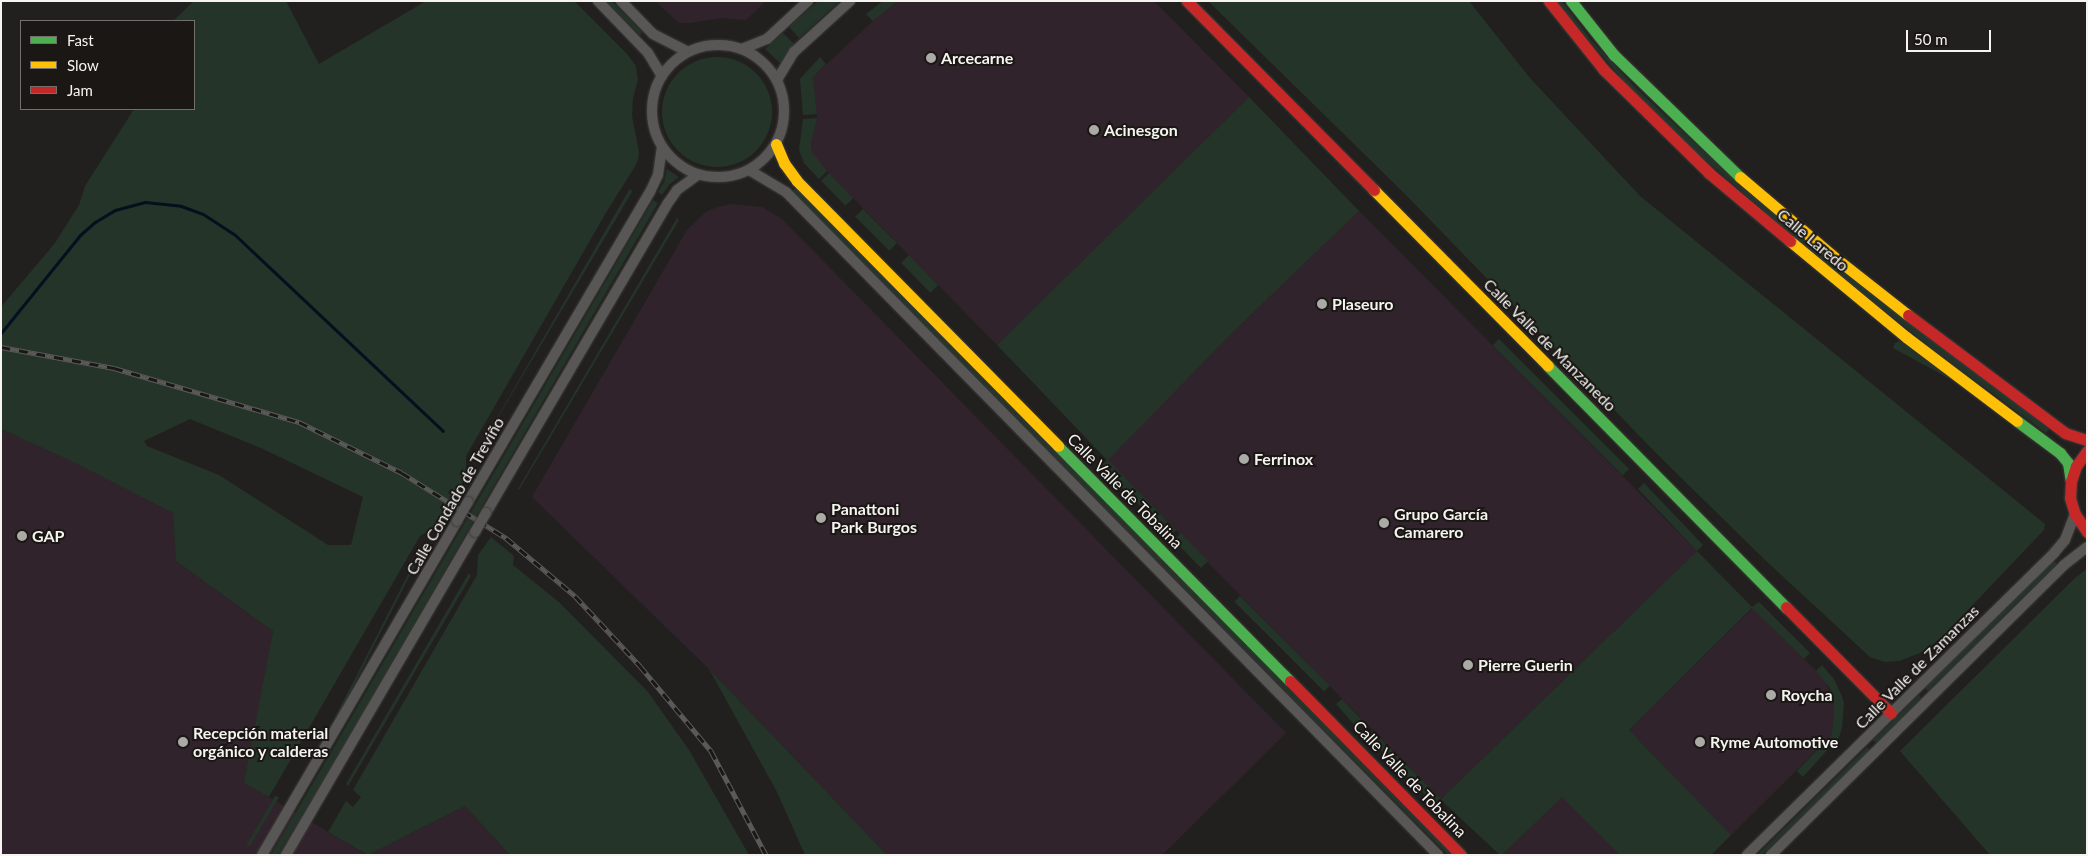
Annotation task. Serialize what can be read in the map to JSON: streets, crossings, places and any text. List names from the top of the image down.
{
  "streets": {
    "street": [
      "Calle Laredo",
      "Calle Valle de Manzanedo",
      "Calle Valle de Tobalina",
      "Calle Condado de Treviño",
      "Calle Valle de Zamanzas"
    ]
  },
  "crossings": [
    ["Calle Valle de Manzanedo", "Calle Valle de Zamanzas"],
    ["Calle Valle de Tobalina", "Calle Condado de Treviño"]
  ],
  "places": [
    "Arcecarne",
    "Acinesgon",
    "Plaseuro",
    "Ferrinox",
    "Panattoni Park Burgos",
    "Grupo García Camarero",
    "GAP",
    "Pierre Guerin",
    "Roycha",
    "Recepción material orgánico y calderas",
    "Ryme Automotive"
  ],
  "legend": ["Fast", "Slow", "Jam"],
  "scale_bar": "50 m"
}
